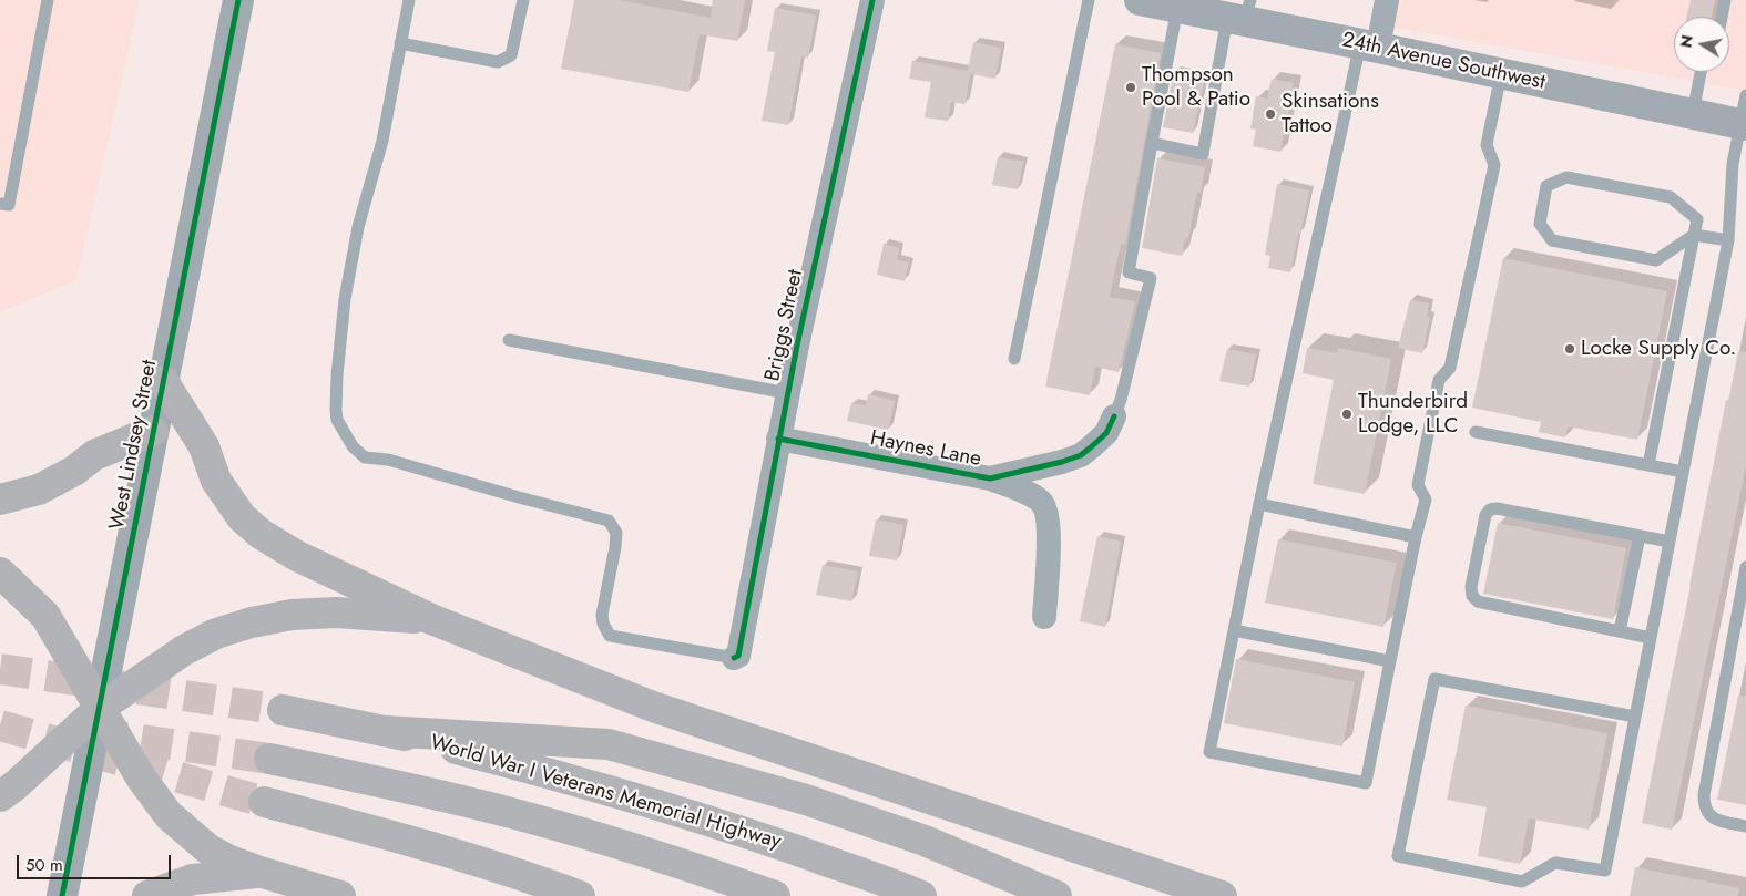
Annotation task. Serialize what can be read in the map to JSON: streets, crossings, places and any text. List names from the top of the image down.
{
  "streets": {
    "highway": ["World War I Veterans Memorial Highway"],
    "main road": ["24th Avenue Southwest", "West Lindsey Street"],
    "street": ["Briggs Street", "Haynes Lane"]
  },
  "crossings": [
    ["Briggs Street", "Haynes Lane"]
  ],
  "places": [
    "Thompson Pool & Patio",
    "Skinsations Tattoo",
    "Locke Supply Co.",
    "Thunderbird Lodge, LLC"
  ],
  "scale_bar": "50 m",
  "north": "left"
}
